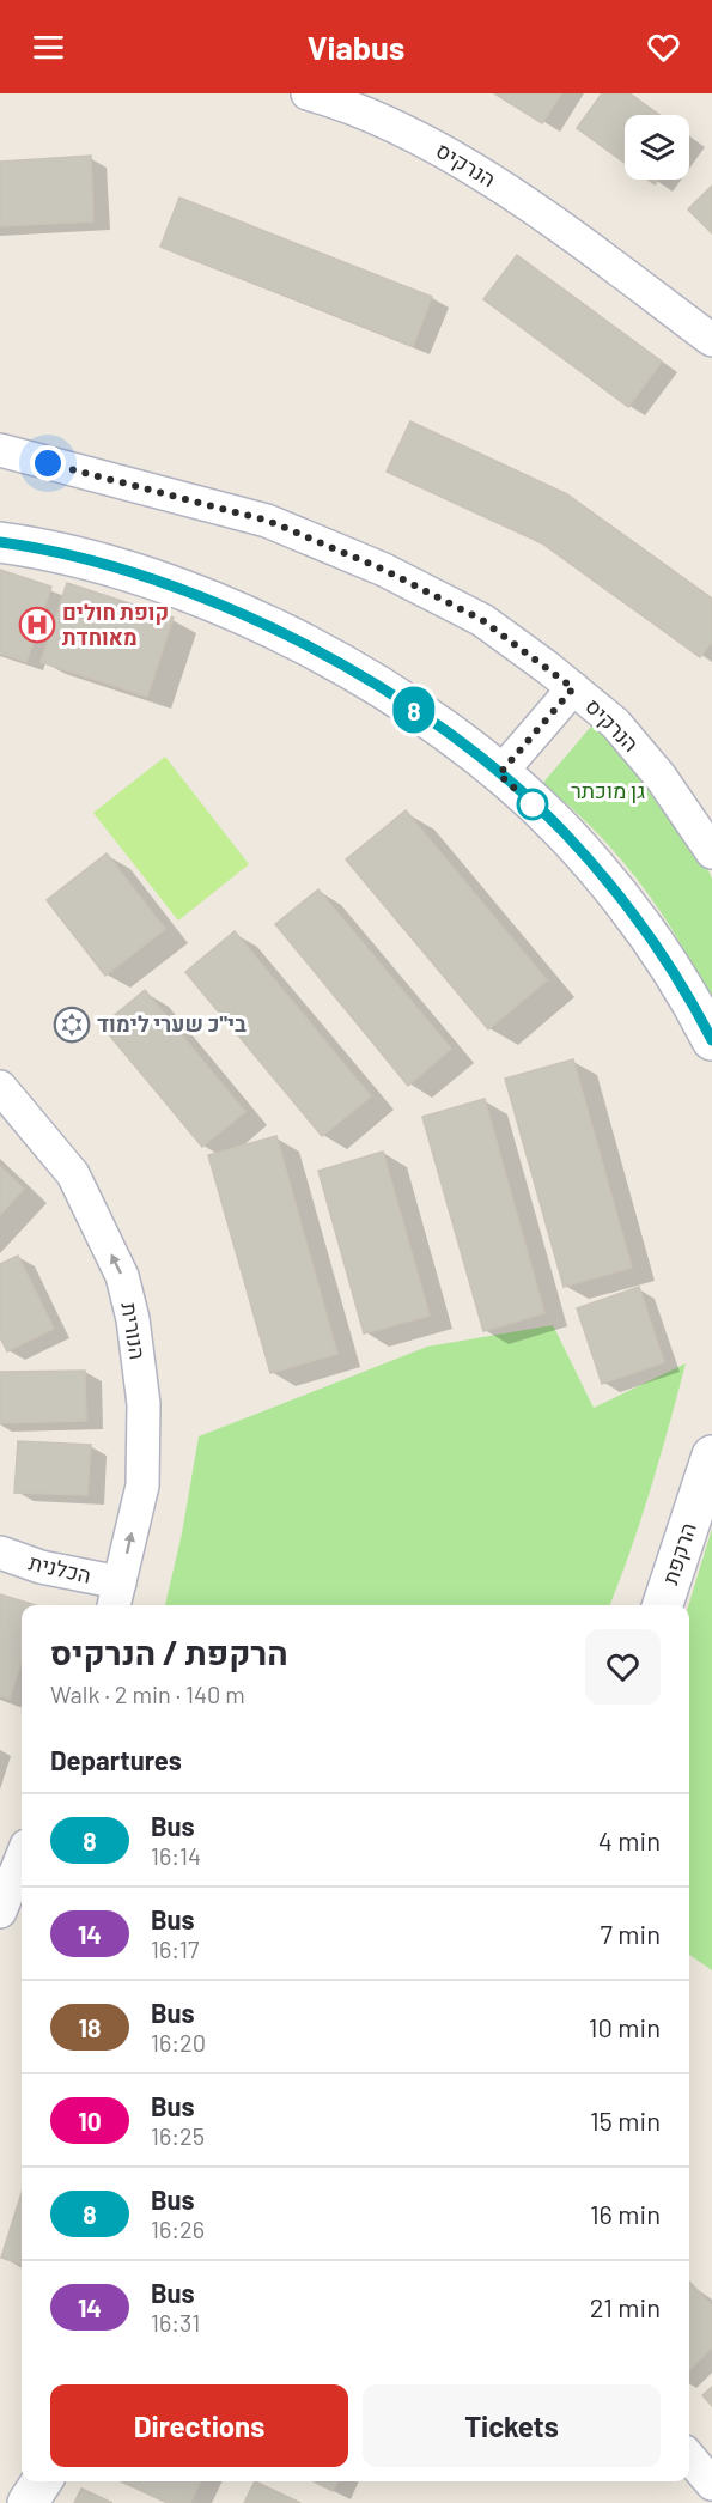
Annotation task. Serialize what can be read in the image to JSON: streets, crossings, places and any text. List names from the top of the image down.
{
  "streets": {
    "street": [
      "הנרקיס",
      "הנורית",
      "הרקפת",
      "הכלנית"
    ]
  },
  "crossings": [
    ["הנורית", "הכלנית"]
  ],
  "one_way": ["הנורית"],
  "parks": ["גן מוכתר"],
  "places": {
    "hospital": ["קופת חולים מאוחדת"],
    "synagogue": ["בי\"כ שערי לימוד"]
  },
  "lines": ["bus line 8"],
  "page": {
    "header": "Viabus",
    "on_map": "8",
    "heading": [
      ["הרקפת / הנרקיס", "Walk · 2 min · 140 m"],
      "Departures"
    ],
    "list": [
      {
        "mark": "8",
        "name": "Bus",
        "note": "16:14",
        "value": "4 min"
      },
      {
        "mark": "14",
        "name": "Bus",
        "note": "16:17",
        "value": "7 min"
      },
      {
        "mark": "18",
        "name": "Bus",
        "note": "16:20",
        "value": "10 min"
      },
      {
        "mark": "10",
        "name": "Bus",
        "note": "16:25",
        "value": "15 min"
      },
      {
        "mark": "8",
        "name": "Bus",
        "note": "16:26",
        "value": "16 min"
      },
      {
        "mark": "14",
        "name": "Bus",
        "note": "16:31",
        "value": "21 min"
      }
    ],
    "buttons": ["Directions", "Tickets"]
  }
}
